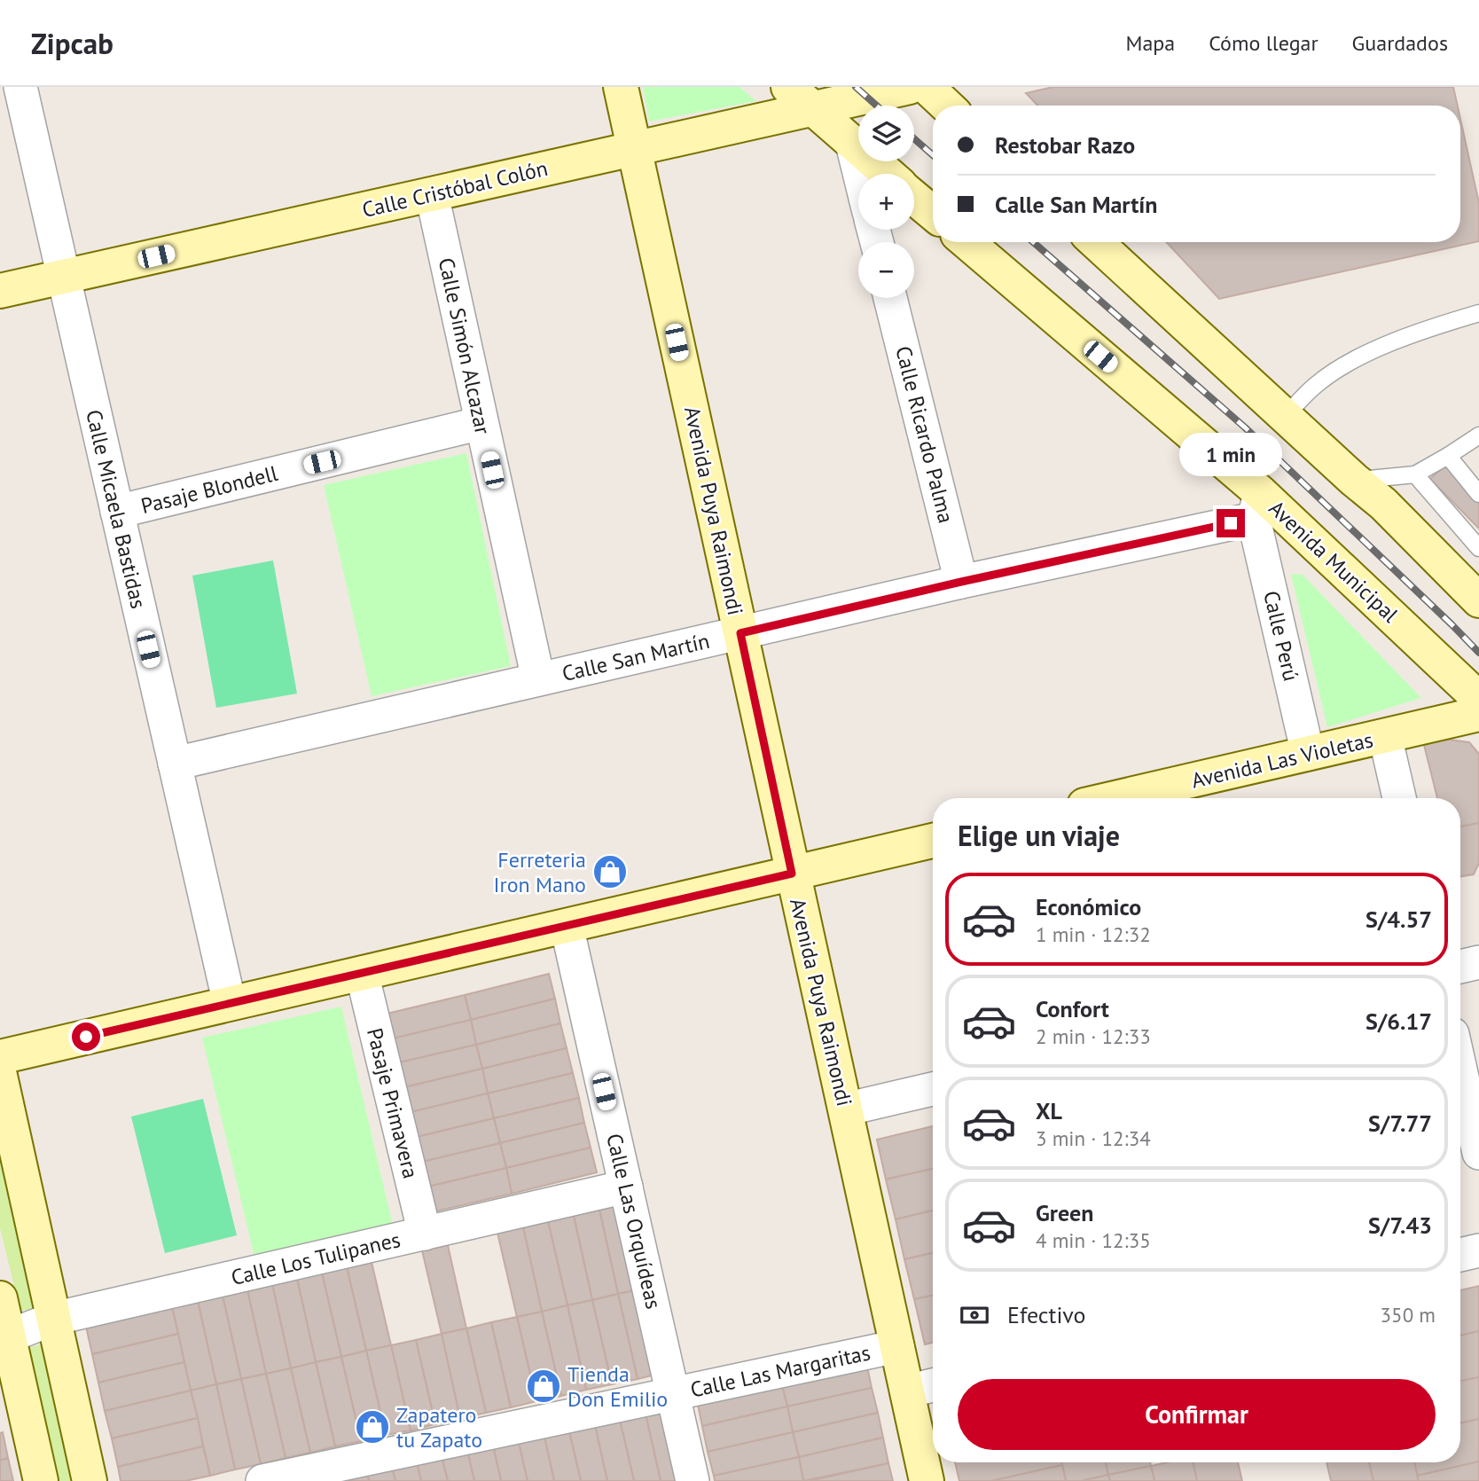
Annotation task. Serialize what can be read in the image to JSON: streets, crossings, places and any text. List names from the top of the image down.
{
  "streets": {
    "street": [
      "Calle Cristóbal Colón",
      "Calle Simón Alcazar",
      "Calle Ricardo Palma",
      "Pasaje Blondell",
      "Calle Micaela Bastidas",
      "Avenida Puya Raimondi",
      "Avenida Municipal",
      "Calle Perú",
      "Calle San Martín",
      "Avenida Las Violetas",
      "Pasaje Primavera",
      "Calle Las Orquídeas",
      "Calle Los Tulipanes",
      "Calle Las Margaritas"
    ]
  },
  "crossings": [
    ["Calle Cristóbal Colón", "Calle Simón Alcazar"],
    ["Calle Cristóbal Colón", "Calle Micaela Bastidas"],
    ["Calle Cristóbal Colón", "Avenida Puya Raimondi"],
    ["Calle Simón Alcazar", "Pasaje Blondell"],
    ["Calle Simón Alcazar", "Calle San Martín"],
    ["Calle Ricardo Palma", "Calle San Martín"],
    ["Pasaje Blondell", "Calle Micaela Bastidas"],
    ["Calle Micaela Bastidas", "Calle San Martín"],
    ["Avenida Puya Raimondi", "Calle San Martín"],
    ["Avenida Puya Raimondi", "Calle Las Margaritas"],
    ["Avenida Municipal", "Calle Perú"],
    ["Avenida Municipal", "Calle San Martín"],
    ["Calle Perú", "Calle San Martín"],
    ["Calle Perú", "Avenida Las Violetas"],
    ["Pasaje Primavera", "Calle Los Tulipanes"],
    ["Calle Las Orquídeas", "Calle Los Tulipanes"],
    ["Calle Las Orquídeas", "Calle Las Margaritas"]
  ],
  "places": {
    "shop": ["Ferreteria Iron Mano", "Tienda Don Emilio", "Zapatero tu Zapato"]
  },
  "page": {
    "header": "Zipcab",
    "nav": ["Mapa", "Cómo llegar", "Guardados"],
    "map_buttons": ["+", "−"],
    "banner": ["Restobar Razo", "Calle San Martín"],
    "bubble": "1 min",
    "heading": "Elige un viaje",
    "list": [
      {
        "name": "Económico",
        "note": "1 min · 12:32",
        "value": "S/4.57"
      },
      {
        "name": "Confort",
        "note": "2 min · 12:33",
        "value": "S/6.17"
      },
      {
        "name": "XL",
        "note": "3 min · 12:34",
        "value": "S/7.77"
      },
      {
        "name": "Green",
        "note": "4 min · 12:35",
        "value": "S/7.43"
      }
    ],
    "pay": ["Efectivo", "350 m"],
    "buttons": "Confirmar"
  }
}
